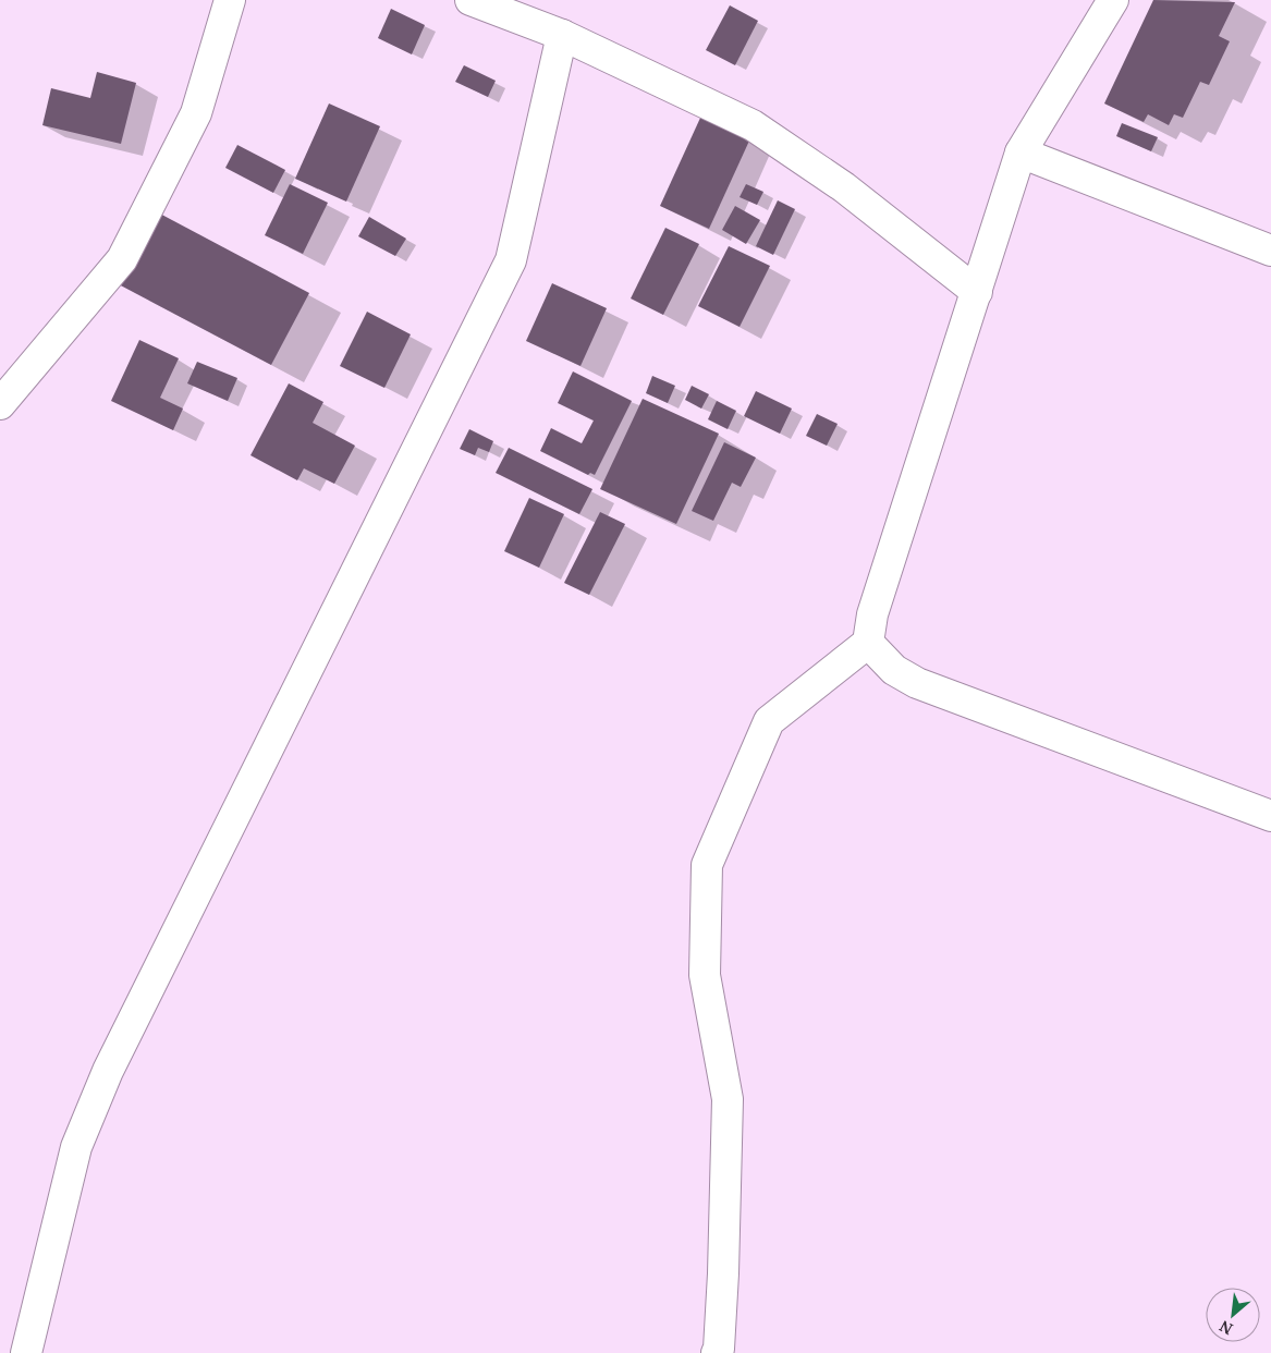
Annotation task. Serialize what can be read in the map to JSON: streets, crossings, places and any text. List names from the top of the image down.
{
  "north": "bottom left"
}
